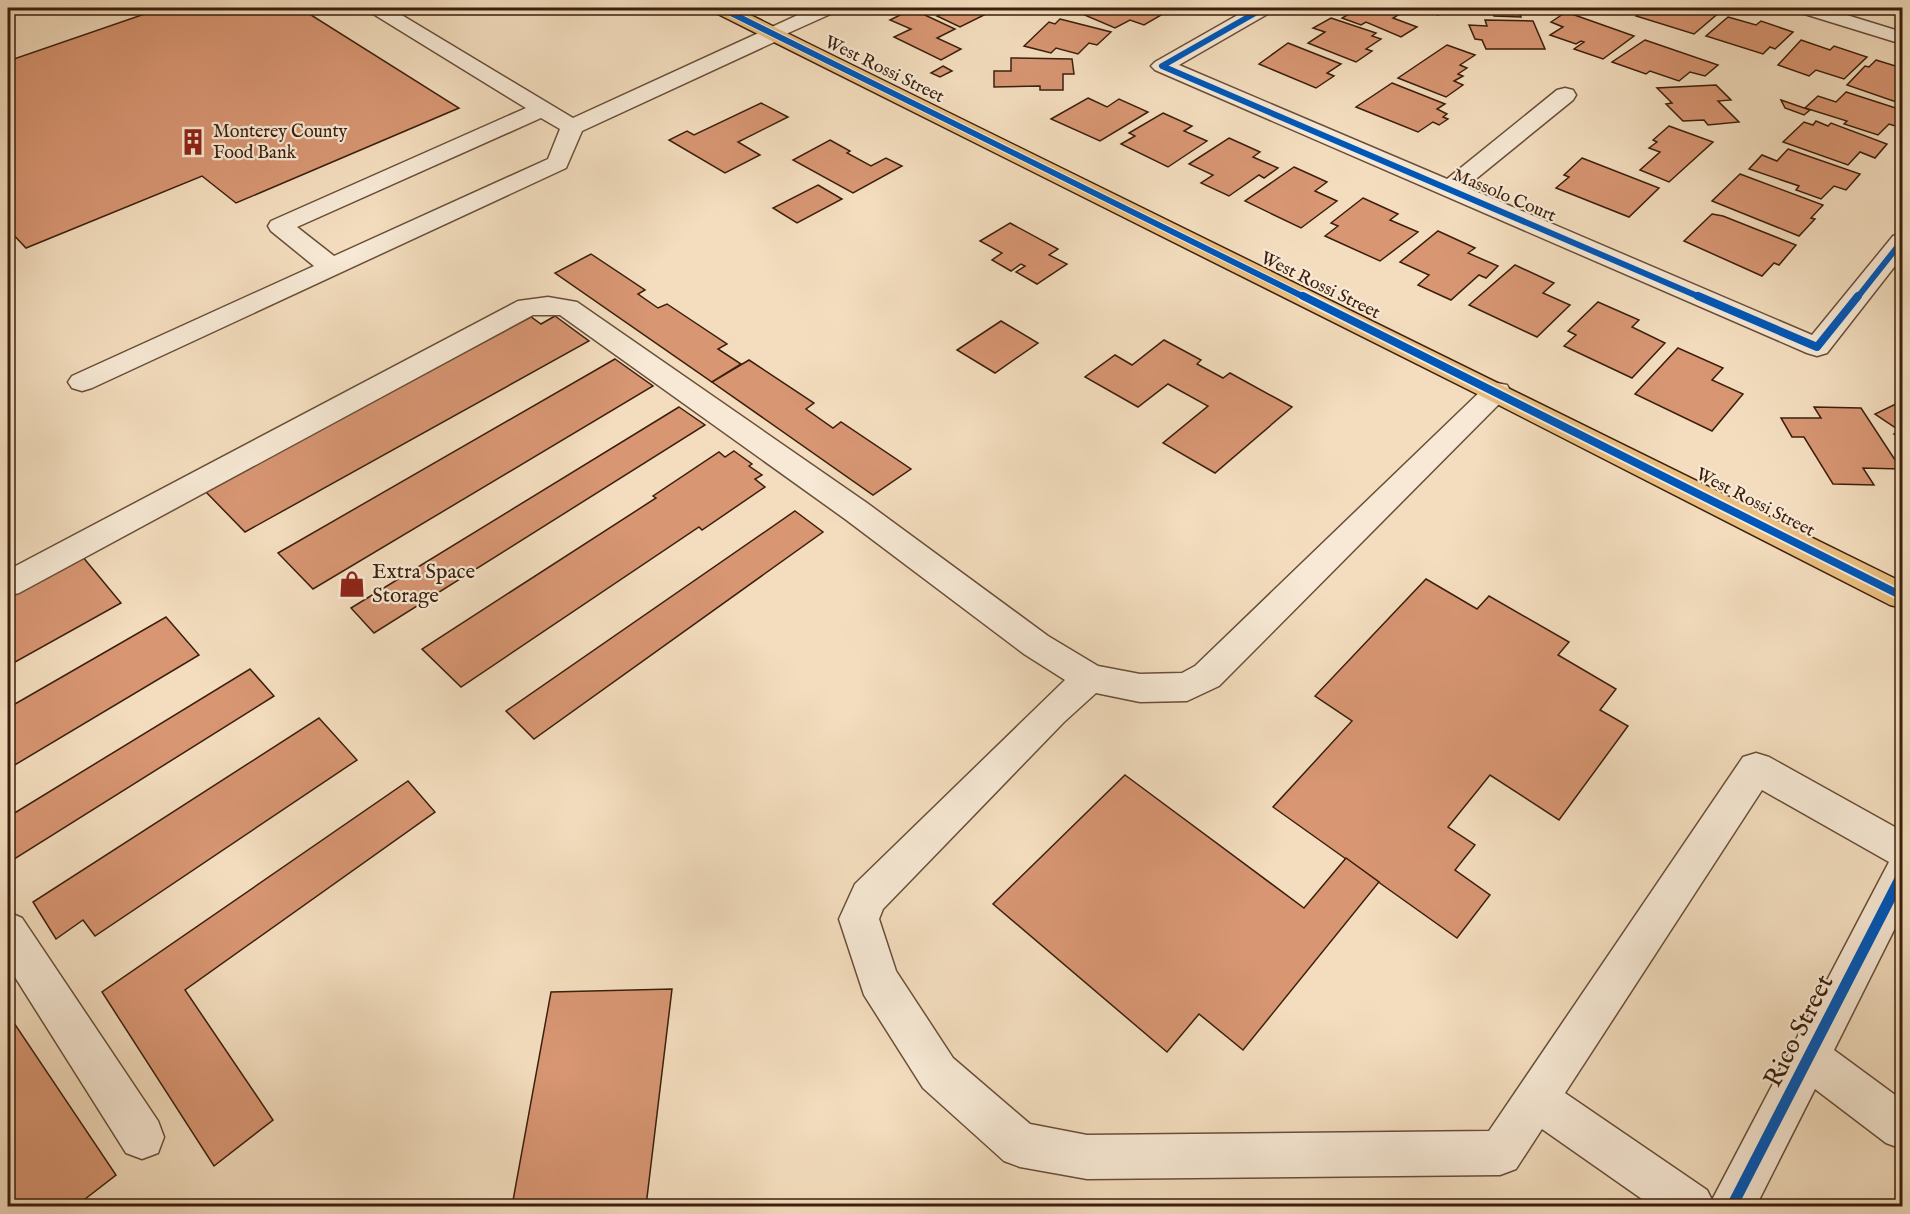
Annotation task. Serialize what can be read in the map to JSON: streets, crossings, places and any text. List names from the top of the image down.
{
  "streets": {
    "main road": ["West Rossi Street"],
    "street": ["Massolo Court", "Rico Street"]
  },
  "places": {
    "building": ["Monterey County Food Bank"],
    "shop": ["Extra Space Storage"]
  }
}
